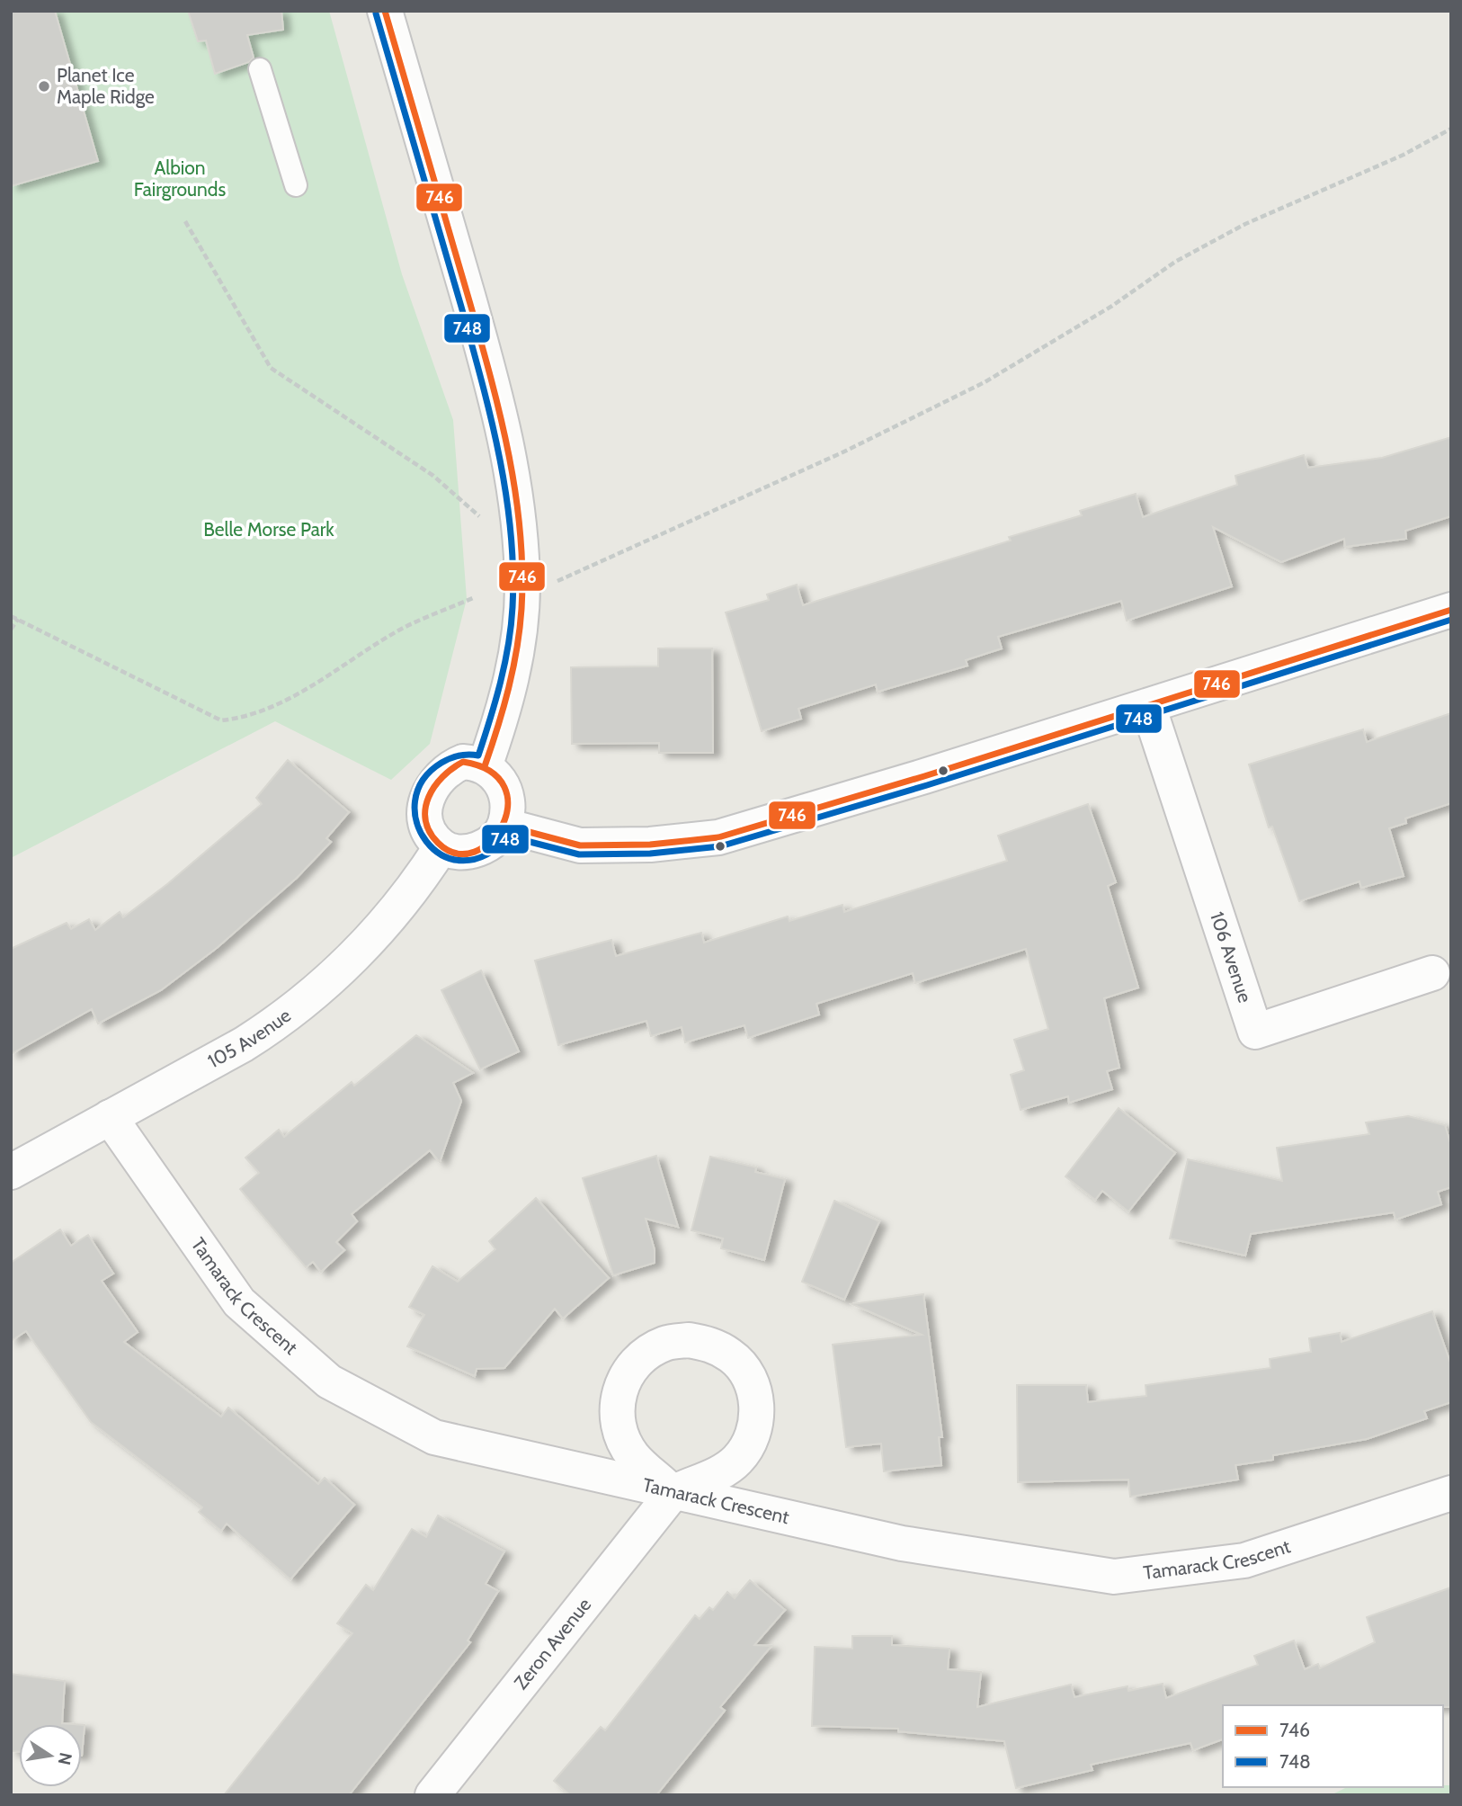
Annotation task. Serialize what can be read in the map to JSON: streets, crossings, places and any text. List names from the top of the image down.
{
  "streets": {
    "street": [
      "106 Avenue",
      "105 Avenue",
      "Tamarack Crescent",
      "Zeron Avenue"
    ]
  },
  "crossings": [
    ["105 Avenue", "Tamarack Crescent"],
    ["Tamarack Crescent", "Zeron Avenue"]
  ],
  "parks": ["Albion Fairgrounds", "Belle Morse Park"],
  "places": ["Planet Ice Maple Ridge"],
  "lines": ["transit line 746", "transit line 748"],
  "legend": ["746", "748"],
  "north": "right"
}
